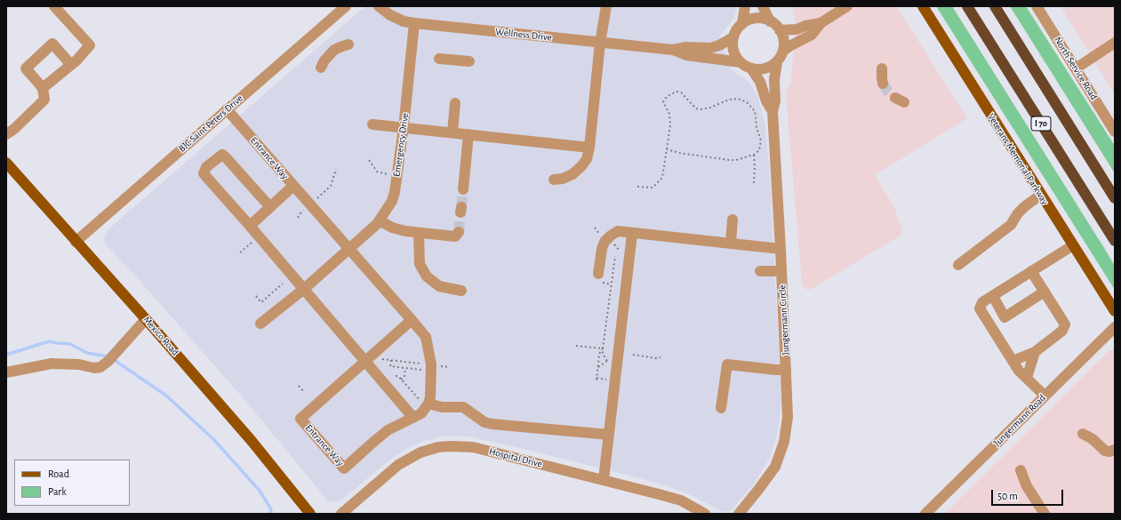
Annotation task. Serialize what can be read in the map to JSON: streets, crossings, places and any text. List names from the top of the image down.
{
  "streets": {
    "highway": ["I 70"],
    "main road": ["Veterans Memorial Parkway", "Mexico Road"],
    "street": [
      "Wellness Drive",
      "North Service Road",
      "BJC Saint Peters Drive",
      "Emergency Drive",
      "Entrance Way",
      "Jungermann Circle",
      "Jungermann Road",
      "Hospital Drive"
    ]
  },
  "crossings": [
    ["Wellness Drive", "Emergency Drive"],
    ["Wellness Drive", "Jungermann Circle"],
    ["BJC Saint Peters Drive", "Entrance Way"],
    ["BJC Saint Peters Drive", "Mexico Road"],
    ["Emergency Drive", "Entrance Way"]
  ],
  "legend": ["Road", "Park"],
  "scale_bar": "50 m"
}
